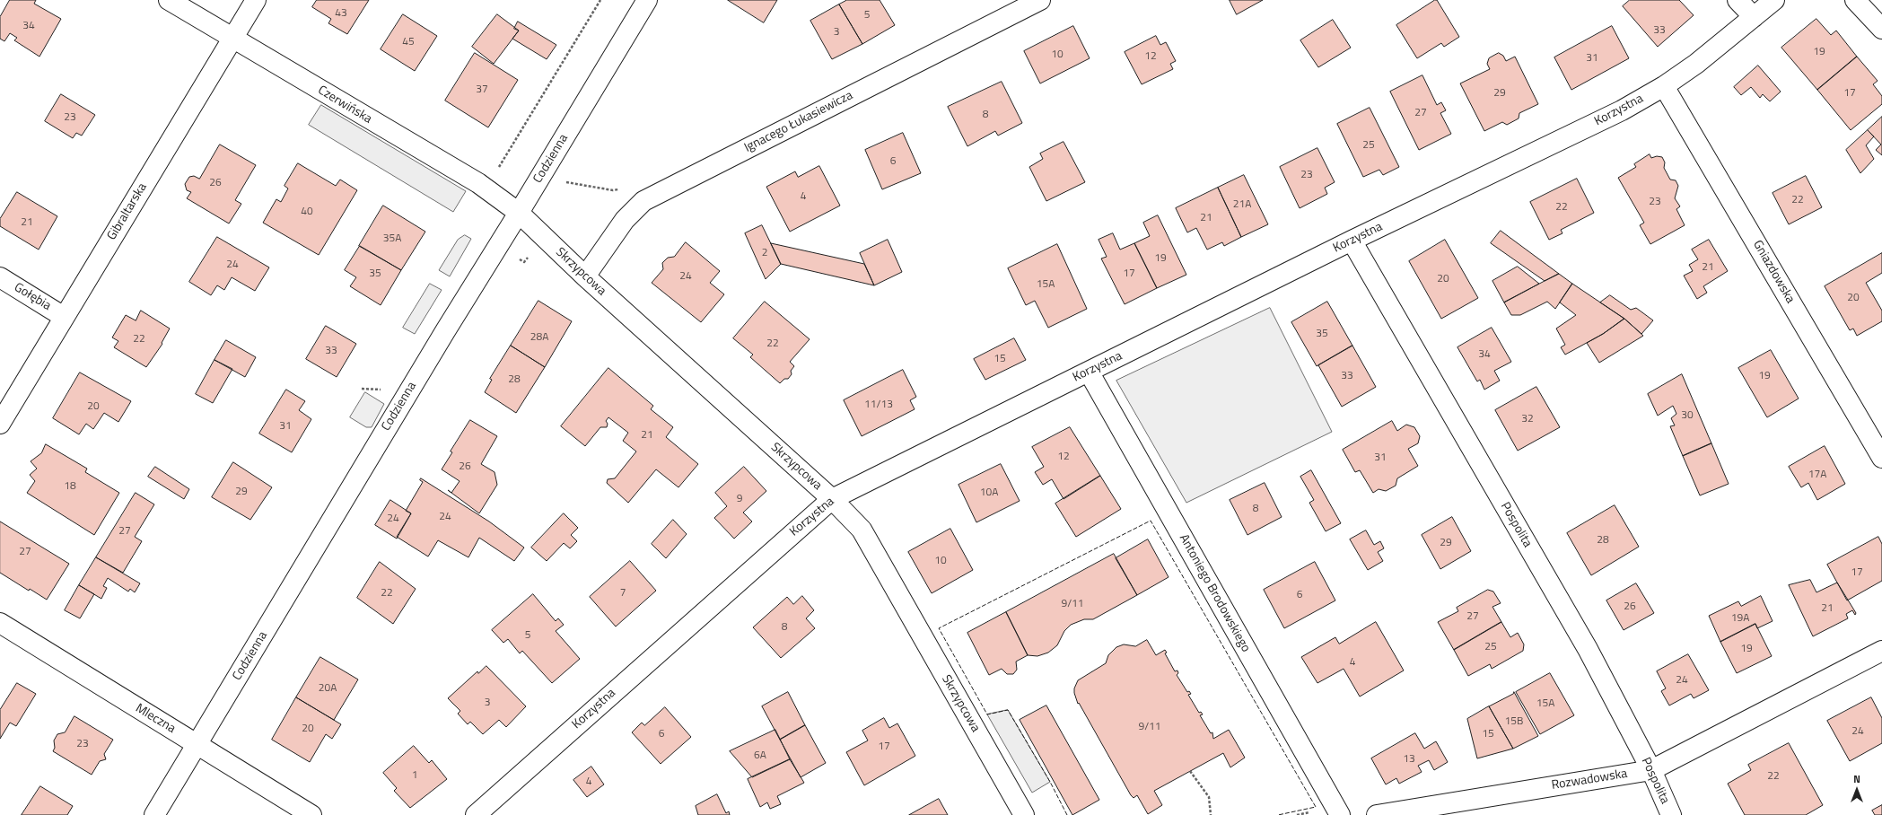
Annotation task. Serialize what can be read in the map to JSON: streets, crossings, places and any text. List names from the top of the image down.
{
  "streets": {
    "street": [
      "Czerwińska",
      "Korzystna",
      "Ignacego Łukasiewicza",
      "Codzienna",
      "Gibraltarska",
      "Skrzypcowa",
      "Gniazdowska",
      "Gołębia",
      "Pospolita",
      "Antoniego Brodowskiego",
      "Mleczna",
      "Rozwadowska"
    ]
  },
  "crossings": [
    ["Czerwińska", "Codzienna"],
    ["Czerwińska", "Gibraltarska"],
    ["Czerwińska", "Skrzypcowa"],
    ["Korzystna", "Skrzypcowa"],
    ["Korzystna", "Gniazdowska"],
    ["Korzystna", "Pospolita"],
    ["Korzystna", "Antoniego Brodowskiego"],
    ["Ignacego Łukasiewicza", "Skrzypcowa"],
    ["Codzienna", "Skrzypcowa"],
    ["Codzienna", "Mleczna"],
    ["Gibraltarska", "Gołębia"],
    ["Pospolita", "Rozwadowska"]
  ],
  "house_numbers": [
    "43",
    "5",
    "34",
    "33",
    "3",
    "45",
    "19",
    "10",
    "12",
    "31",
    "37",
    "29",
    "17",
    "27",
    "8",
    "23",
    "25",
    "6",
    "23",
    "26",
    "4",
    "22",
    "23",
    "21A",
    "22",
    "40",
    "21",
    "21",
    "35A",
    "2",
    "19",
    "24",
    "21",
    "35",
    "17",
    "24",
    "20",
    "15A",
    "20",
    "35",
    "28A",
    "22",
    "22",
    "33",
    "34",
    "15",
    "33",
    "19",
    "28",
    "11/13",
    "20",
    "30",
    "32",
    "31",
    "21",
    "12",
    "31",
    "26",
    "17A",
    "18",
    "29",
    "10A",
    "9",
    "8",
    "24",
    "24",
    "27",
    "28",
    "29",
    "27",
    "10",
    "17",
    "22",
    "7",
    "6",
    "9/11",
    "26",
    "21",
    "27",
    "19A",
    "8",
    "5",
    "25",
    "19",
    "4",
    "24",
    "20A",
    "3",
    "15A",
    "15B",
    "9/11",
    "20",
    "24",
    "6",
    "15",
    "23",
    "17",
    "6A",
    "13",
    "1",
    "22",
    "4"
  ],
  "north": "top"
}
